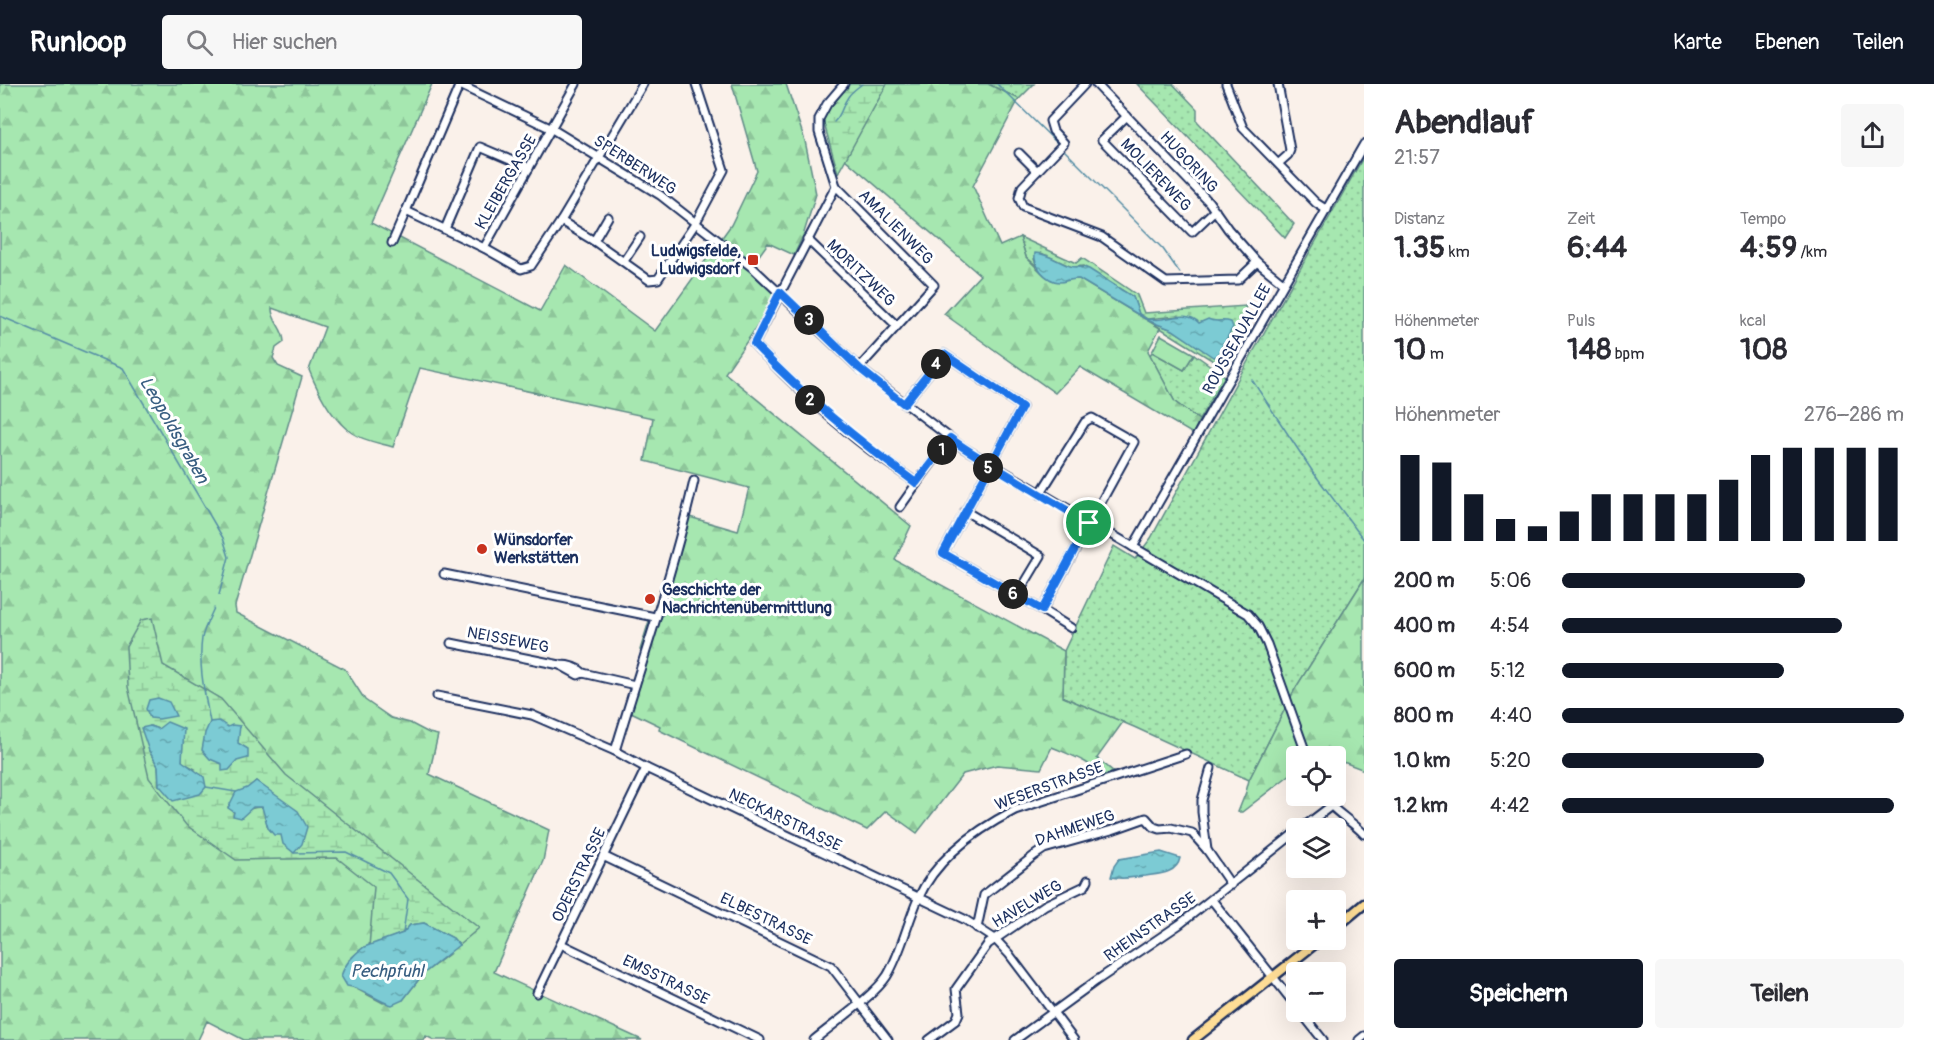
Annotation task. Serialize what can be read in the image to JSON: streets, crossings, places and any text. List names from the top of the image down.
{
  "streets": {
    "street": [
      "HUGORING",
      "SPERBERWEG",
      "MOLIEREWEG",
      "KLEIBERGASSE",
      "AMALIENWEG",
      "MORITZWEG",
      "ROUSSEAUALLEE",
      "NEISSEWEG",
      "WESERSTRASSE",
      "NECKARSTRASSE",
      "DAHMEWEG",
      "ODERSTRASSE",
      "HAVELWEG",
      "ELBESTRASSE",
      "RHEINSTRASSE",
      "EMSSTRASSE"
    ]
  },
  "crossings": [
    ["HUGORING", "MOLIEREWEG"],
    ["HUGORING", "ROUSSEAUALLEE"],
    ["SPERBERWEG", "KLEIBERGASSE"],
    ["SPERBERWEG", "AMALIENWEG"],
    ["SPERBERWEG", "ROUSSEAUALLEE"],
    ["AMALIENWEG", "MORITZWEG"],
    ["WESERSTRASSE", "NECKARSTRASSE"],
    ["WESERSTRASSE", "ELBESTRASSE"],
    ["NECKARSTRASSE", "DAHMEWEG"],
    ["NECKARSTRASSE", "ODERSTRASSE"],
    ["NECKARSTRASSE", "HAVELWEG"],
    ["NECKARSTRASSE", "RHEINSTRASSE"],
    ["ODERSTRASSE", "ELBESTRASSE"],
    ["ODERSTRASSE", "EMSSTRASSE"]
  ],
  "water": ["Leopoldsgraben", "Pechpfuhl"],
  "places": {
    "transit": ["Ludwigsfelde, Ludwigsdorf"],
    "other": ["Wünsdorfer Werkstätten", "Geschichte der Nachrichtenübermittlung"]
  },
  "page": {
    "header": "Runloop",
    "search": "Hier suchen",
    "nav": ["Karte", "Ebenen", "Teilen"],
    "heading": ["Abendlauf", "21:57"],
    "stats": [
      ["Distanz", "1.35 km"],
      ["Zeit", "6:44"],
      ["Tempo", "4:59 /km"],
      ["Höhenmeter", "10 m"],
      ["Puls", "148 bpm"],
      ["kcal", "108"]
    ],
    "pins": [
      "3",
      "4",
      "2",
      "1",
      "5",
      "6"
    ],
    "chart": ["Höhenmeter", "276–286 m"],
    "list": [
      {
        "name": "200 m",
        "note": "5:06"
      },
      {
        "name": "400 m",
        "note": "4:54"
      },
      {
        "name": "600 m",
        "note": "5:12"
      },
      {
        "name": "800 m",
        "note": "4:40"
      },
      {
        "name": "1.0 km",
        "note": "5:20"
      },
      {
        "name": "1.2 km",
        "note": "4:42"
      }
    ],
    "map_buttons": ["+", "−"],
    "buttons": ["Speichern", "Teilen"]
  }
}
